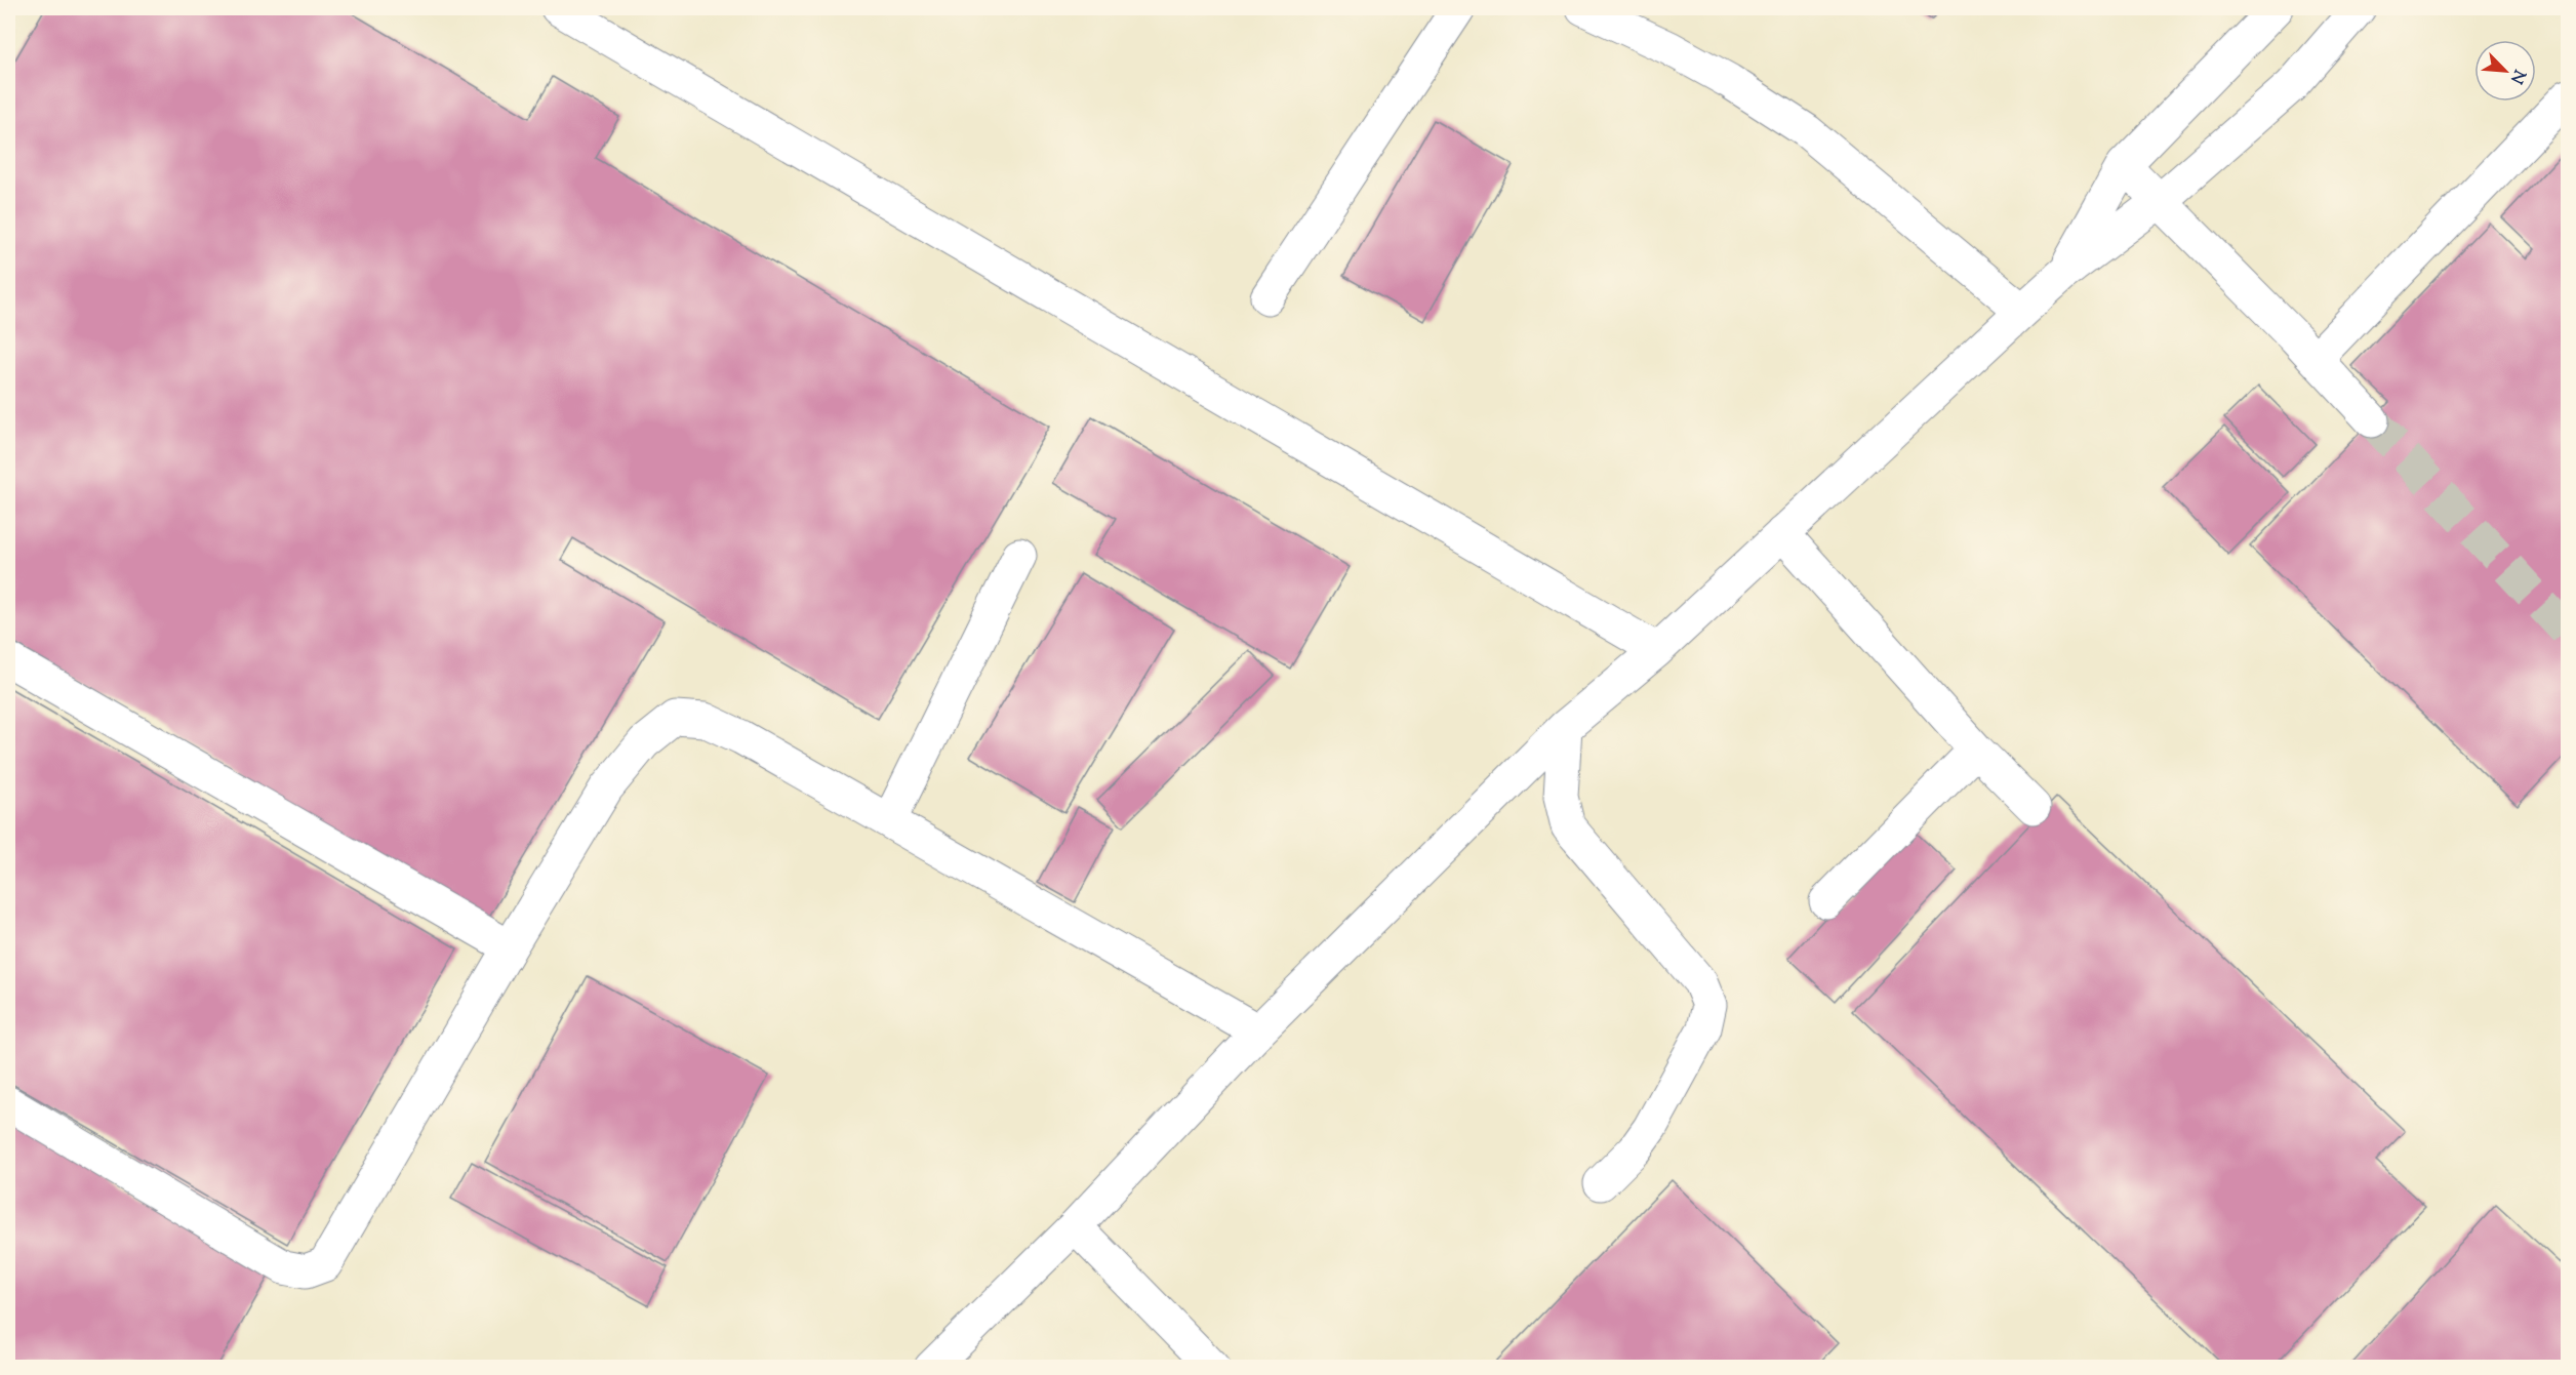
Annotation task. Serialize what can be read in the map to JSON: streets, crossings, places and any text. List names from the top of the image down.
{
  "north": "bottom right"
}
